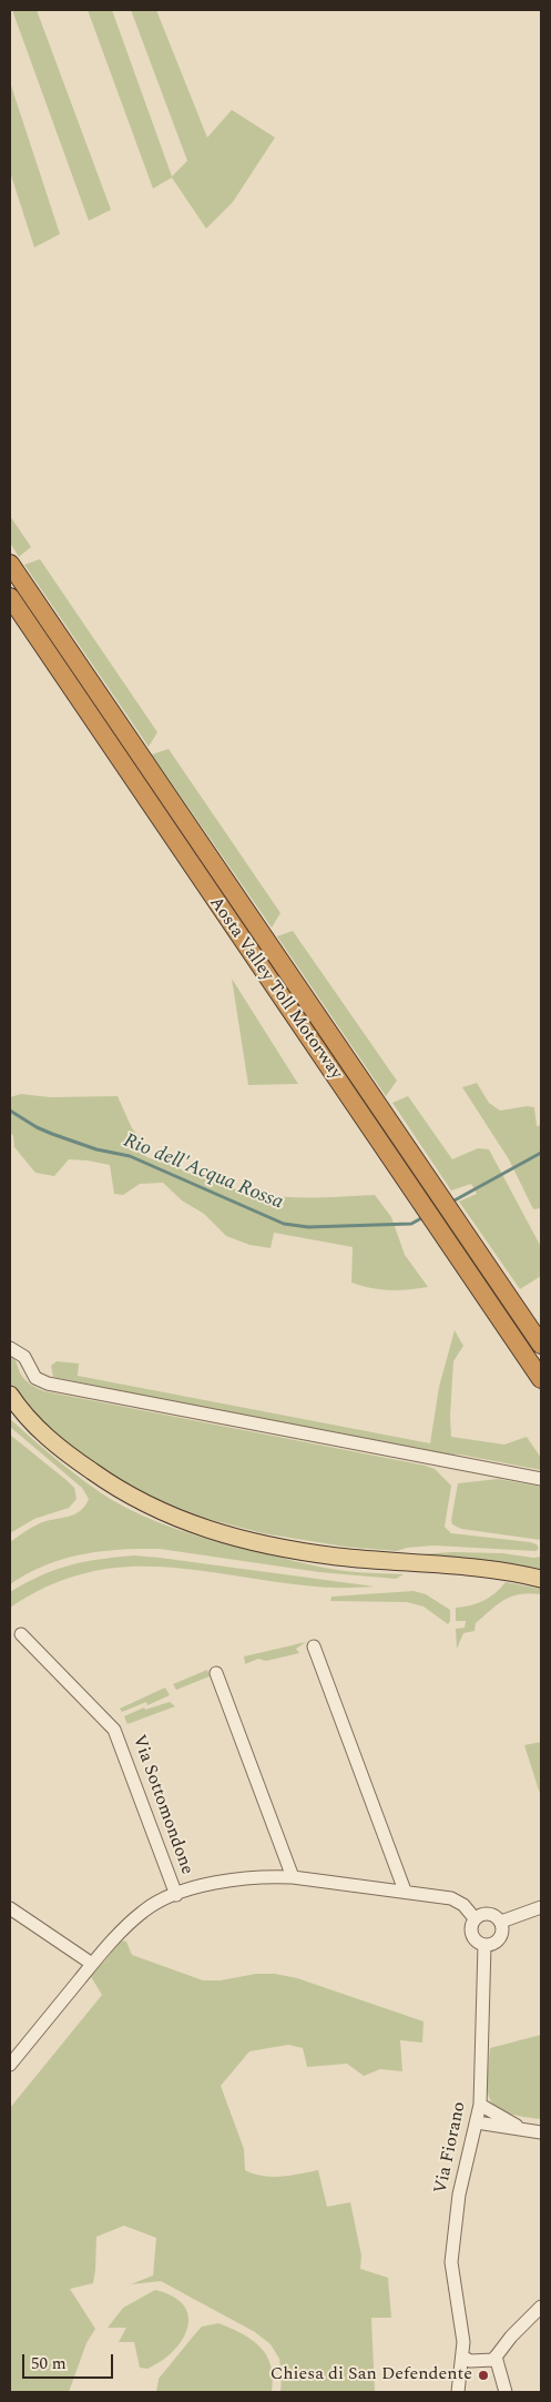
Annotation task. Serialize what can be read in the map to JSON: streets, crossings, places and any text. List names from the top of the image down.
{
  "streets": {
    "highway": ["Aosta Valley Toll Motorway"],
    "street": ["Via Sottomondone", "Via Fiorano"]
  },
  "crossings": [
    ["Via Sottomondone", "Via Fiorano"]
  ],
  "water": ["Rio dell'Acqua Rossa"],
  "places": ["Chiesa di San Defendente"],
  "scale_bar": "50 m"
}
